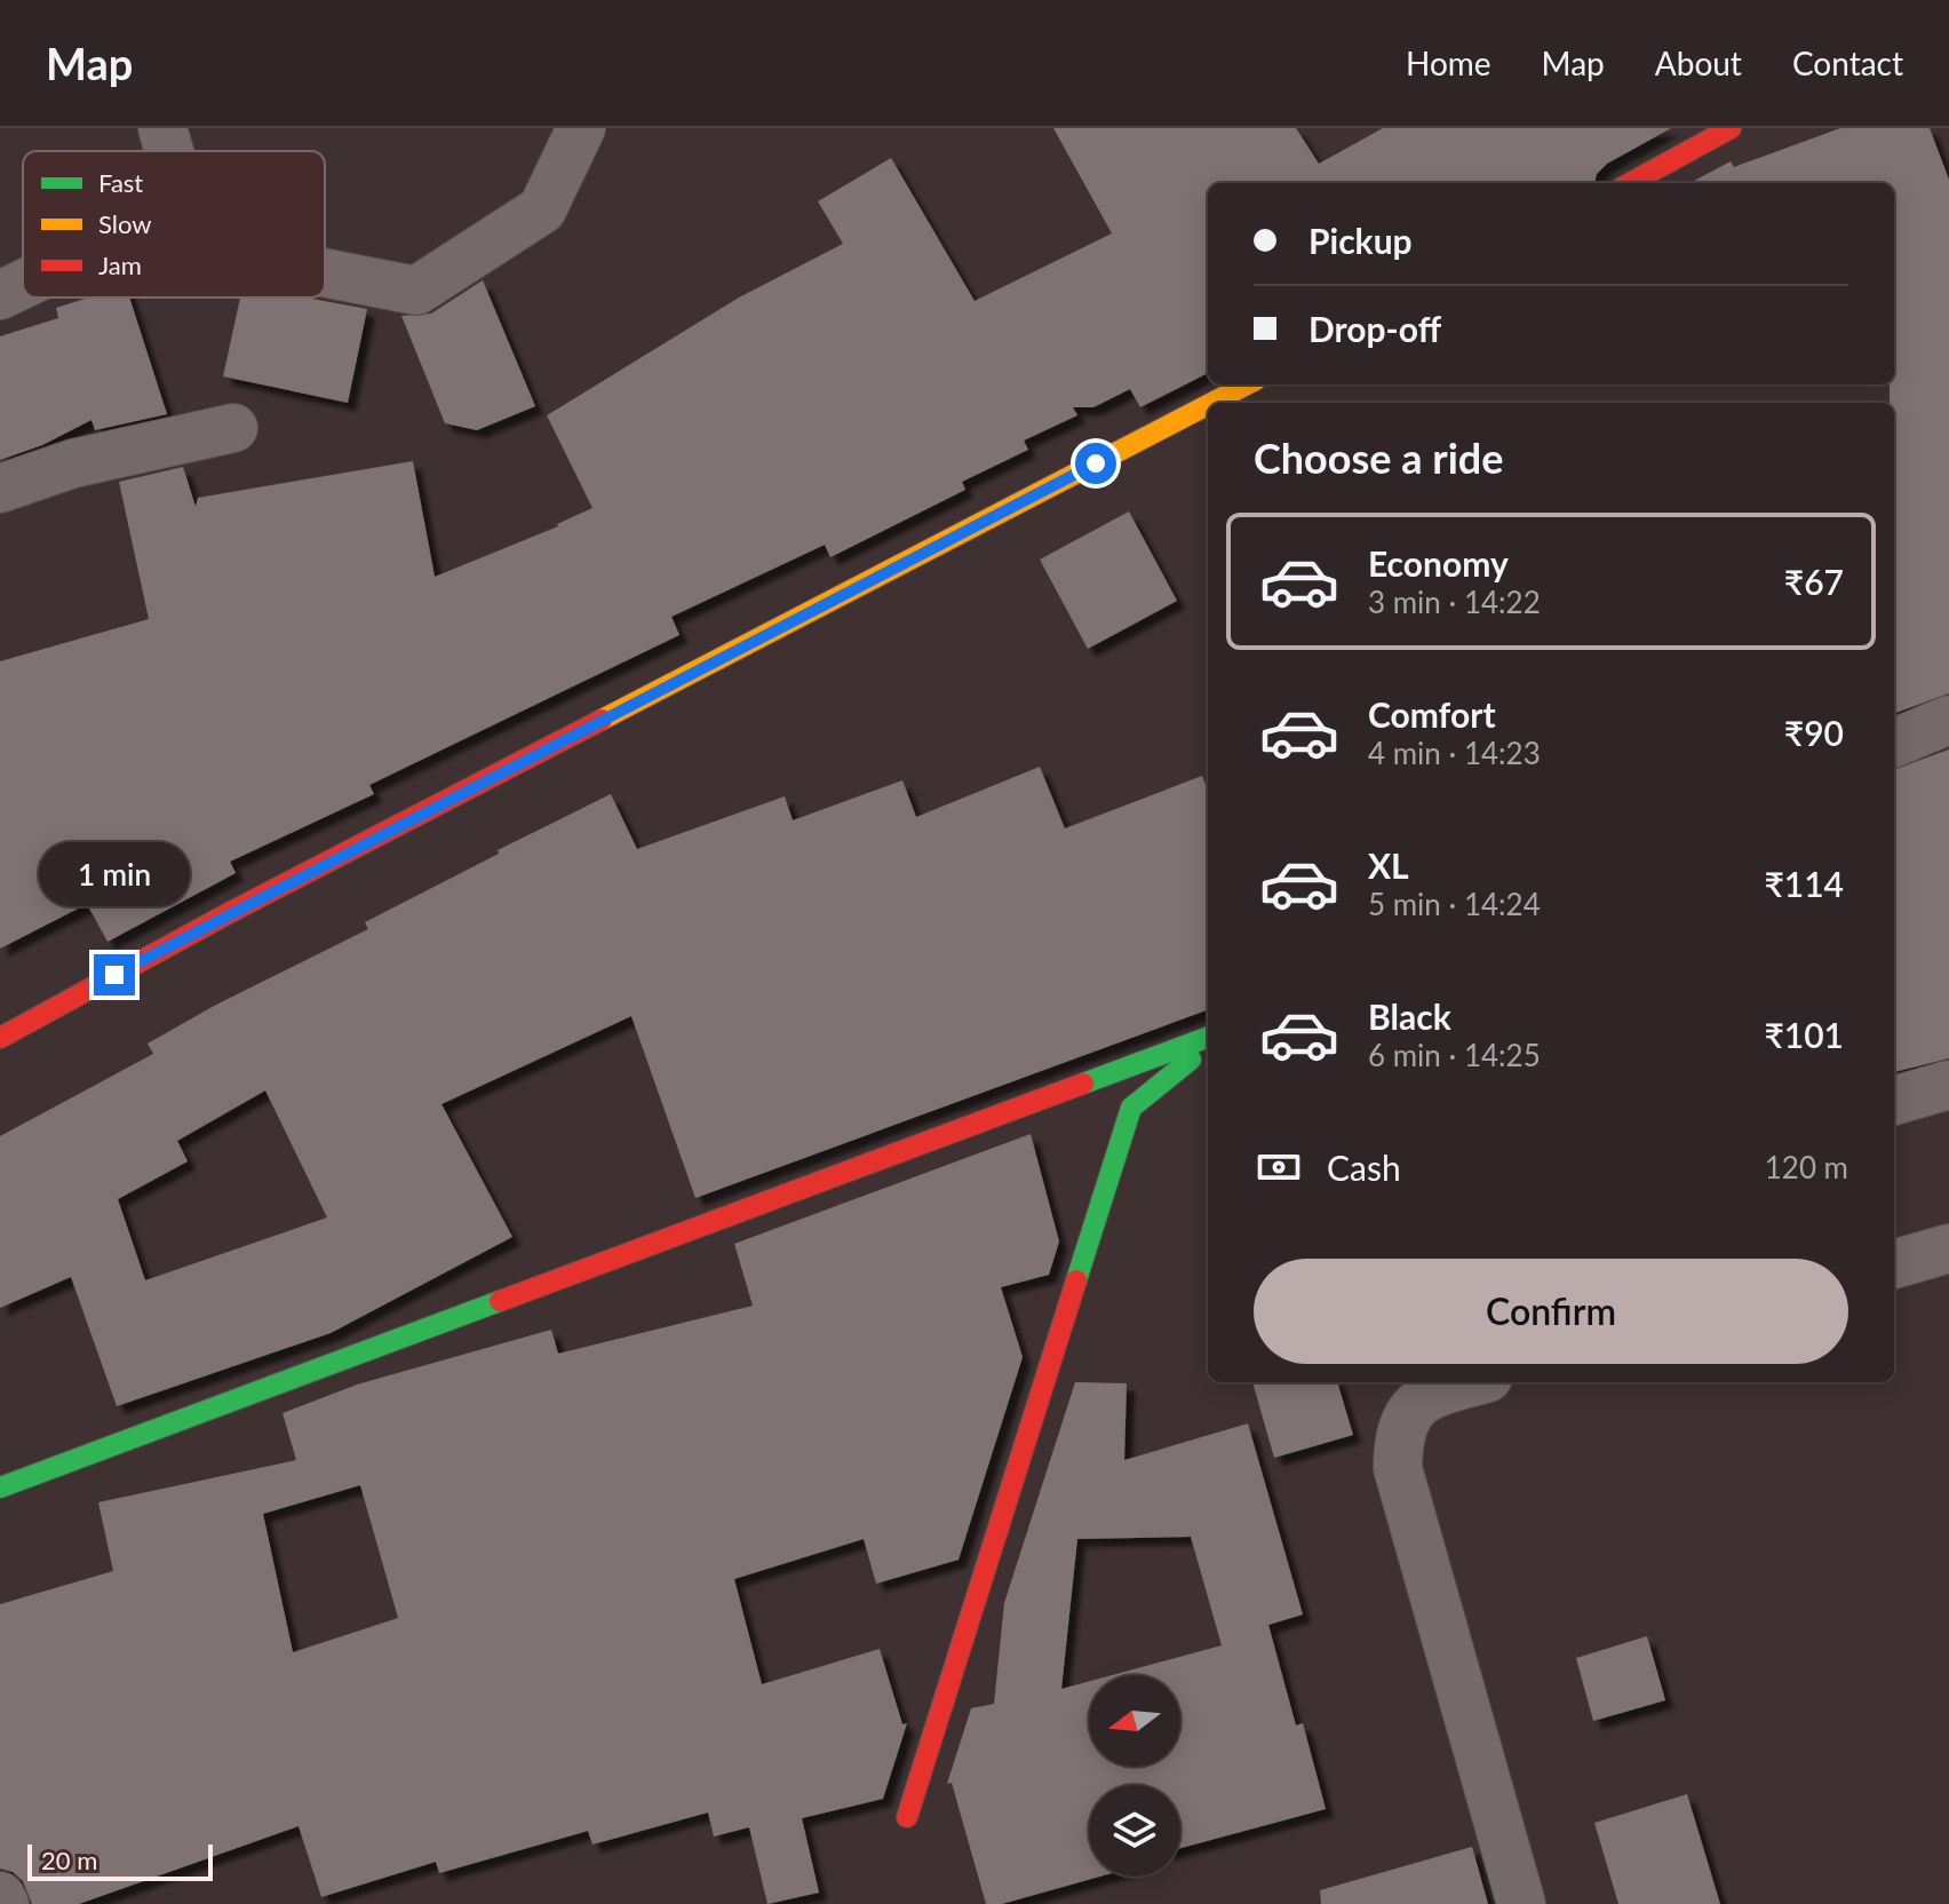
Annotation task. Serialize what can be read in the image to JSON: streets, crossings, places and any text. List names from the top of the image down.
{
  "legend": ["Fast", "Slow", "Jam"],
  "scale_bar": "20 m",
  "north": "left",
  "page": {
    "header": "Map",
    "nav": [
      "Home",
      "Map",
      "About",
      "Contact"
    ],
    "banner": ["Pickup", "Drop-off"],
    "heading": "Choose a ride",
    "list": [
      {
        "name": "Economy",
        "note": "3 min · 14:22",
        "value": "₹67"
      },
      {
        "name": "Comfort",
        "note": "4 min · 14:23",
        "value": "₹90"
      },
      {
        "name": "XL",
        "note": "5 min · 14:24",
        "value": "₹114"
      },
      {
        "name": "Black",
        "note": "6 min · 14:25",
        "value": "₹101"
      }
    ],
    "bubble": "1 min",
    "pay": ["Cash", "120 m"],
    "buttons": "Confirm",
    "scale": "20 m"
  }
}
